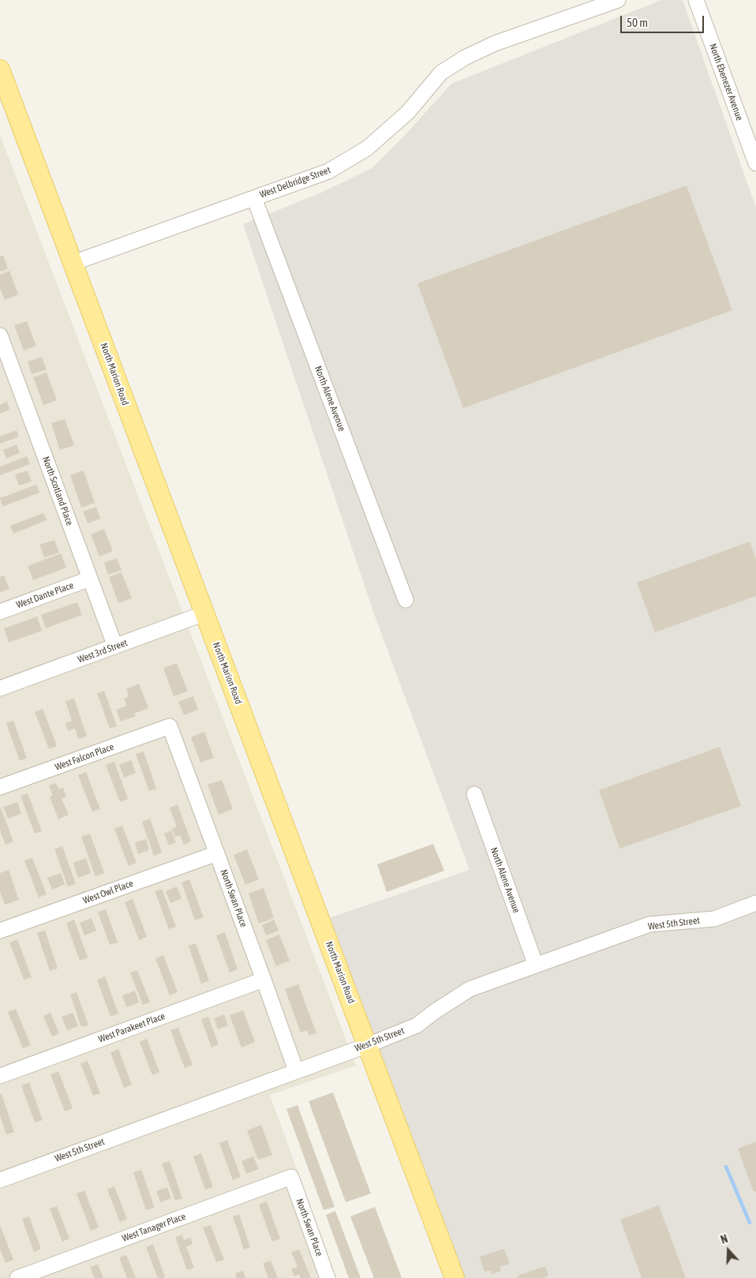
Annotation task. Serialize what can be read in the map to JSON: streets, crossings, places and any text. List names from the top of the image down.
{
  "streets": {
    "main road": ["North Marion Road"],
    "street": [
      "North Ebenezer Avenue",
      "West Delbridge Street",
      "North Alene Avenue",
      "North Scotland Place",
      "West Dante Place",
      "West 3rd Street",
      "West Falcon Place",
      "West Owl Place",
      "North Swan Place",
      "West 5th Street",
      "West Parakeet Place",
      "West Tanager Place"
    ]
  },
  "crossings": [
    ["West Delbridge Street", "North Marion Road"],
    ["West Delbridge Street", "North Alene Avenue"],
    ["North Marion Road", "West 3rd Street"],
    ["North Marion Road", "West 5th Street"],
    ["North Alene Avenue", "West 5th Street"],
    ["North Scotland Place", "West Dante Place"],
    ["North Scotland Place", "West 3rd Street"],
    ["West Falcon Place", "North Swan Place"],
    ["West Owl Place", "North Swan Place"],
    ["North Swan Place", "West 5th Street"],
    ["North Swan Place", "West Parakeet Place"],
    ["North Swan Place", "West Tanager Place"]
  ],
  "scale_bar": "50 m",
  "north": "top"
}
